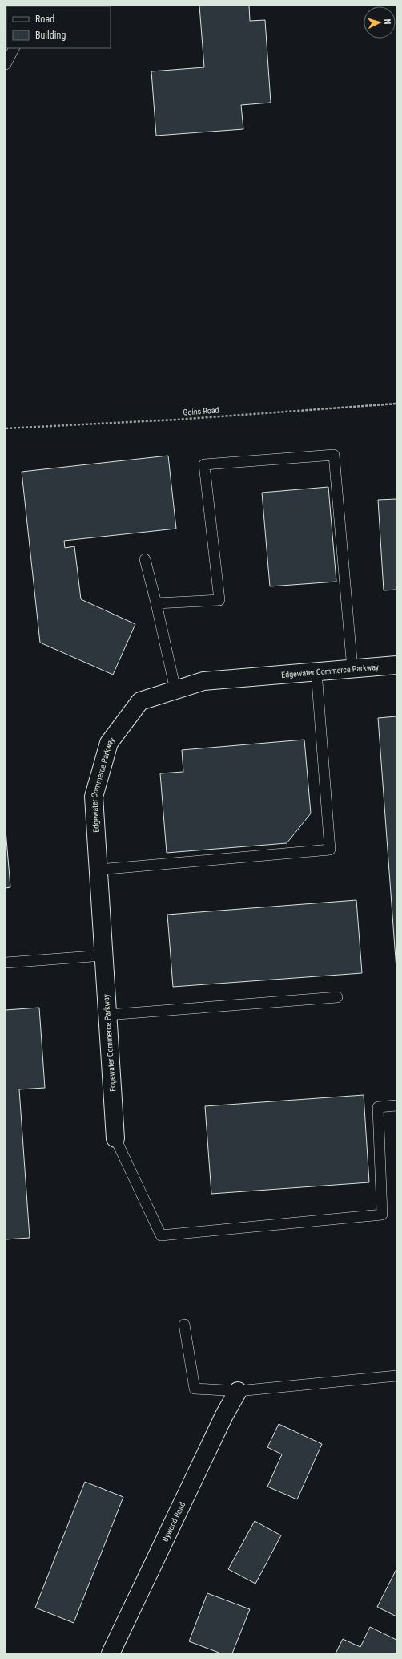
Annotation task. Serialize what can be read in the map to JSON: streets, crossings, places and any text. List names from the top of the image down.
{
  "streets": {
    "street": ["Edgewater Commerce Parkway", "Bywood Road"],
    "path": ["Goins Road"]
  },
  "legend": ["Road", "Building"],
  "north": "right"
}
